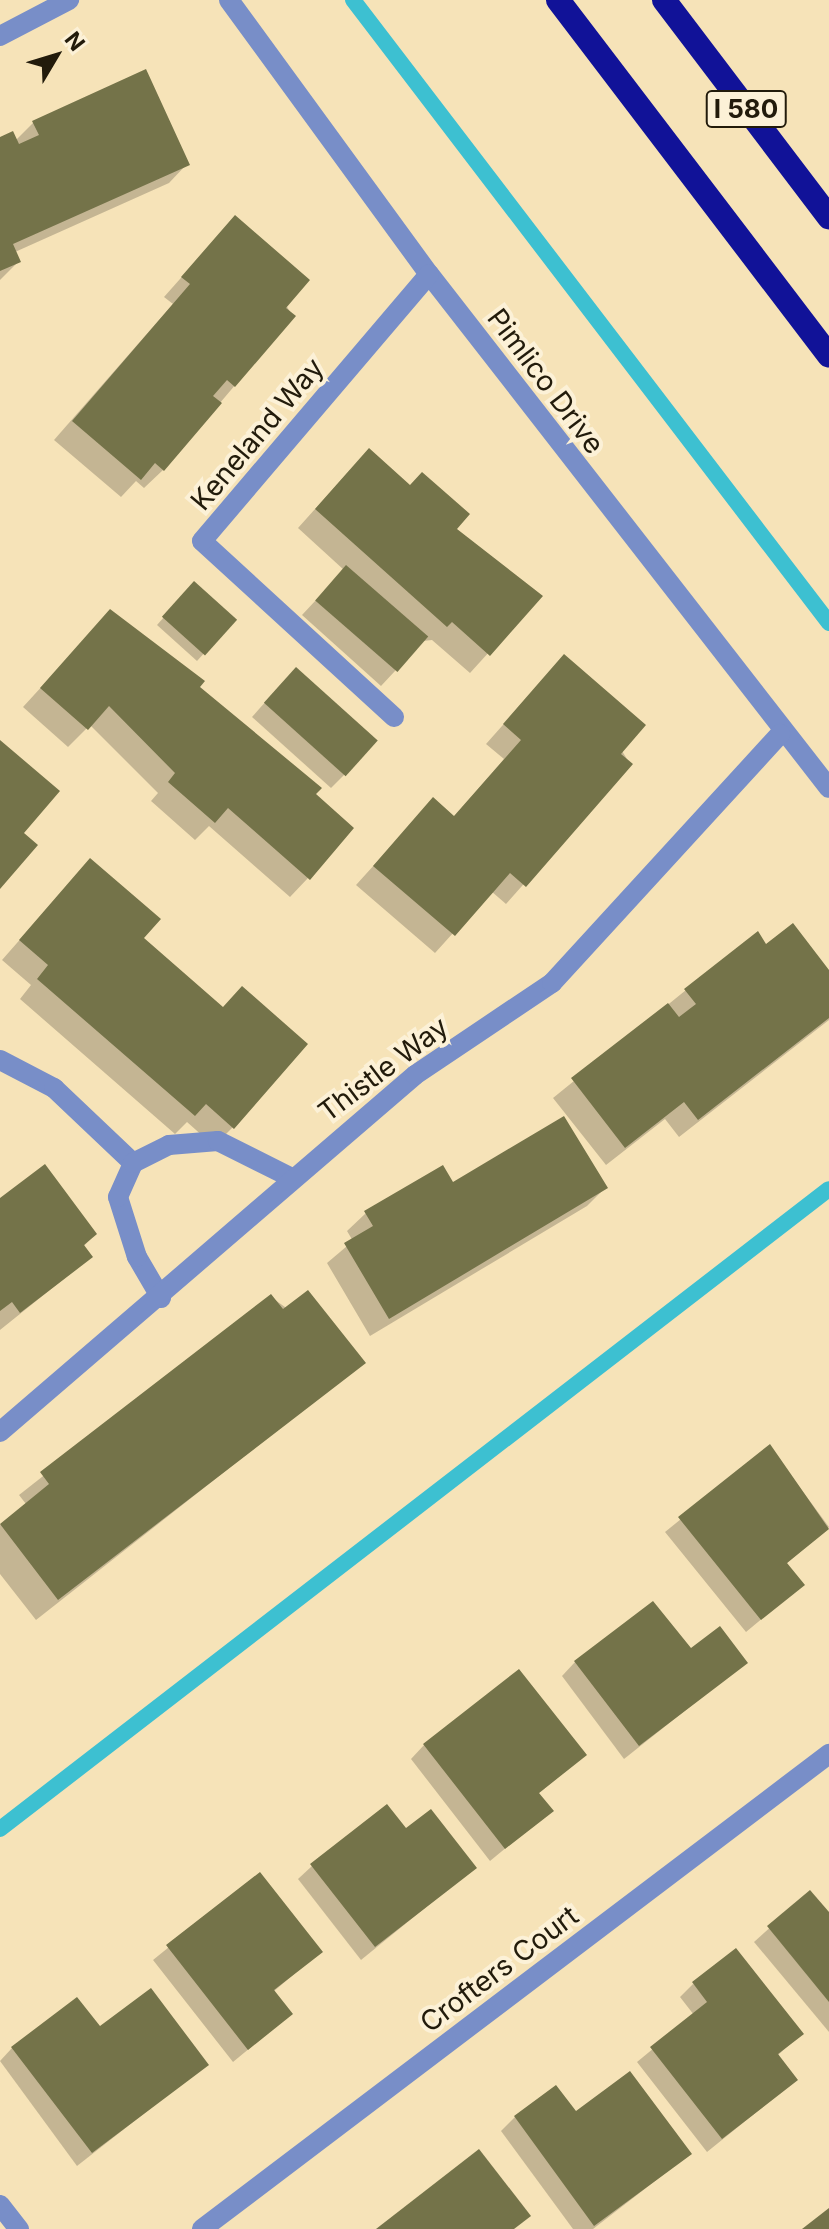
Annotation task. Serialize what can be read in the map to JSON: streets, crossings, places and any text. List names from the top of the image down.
{
  "streets": {
    "highway": ["I 580"],
    "street": [
      "Pimlico Drive",
      "Keneland Way",
      "Thistle Way",
      "Crofters Court"
    ]
  },
  "crossings": [
    ["Pimlico Drive", "Keneland Way"],
    ["Pimlico Drive", "Thistle Way"]
  ],
  "north": "top right"
}
